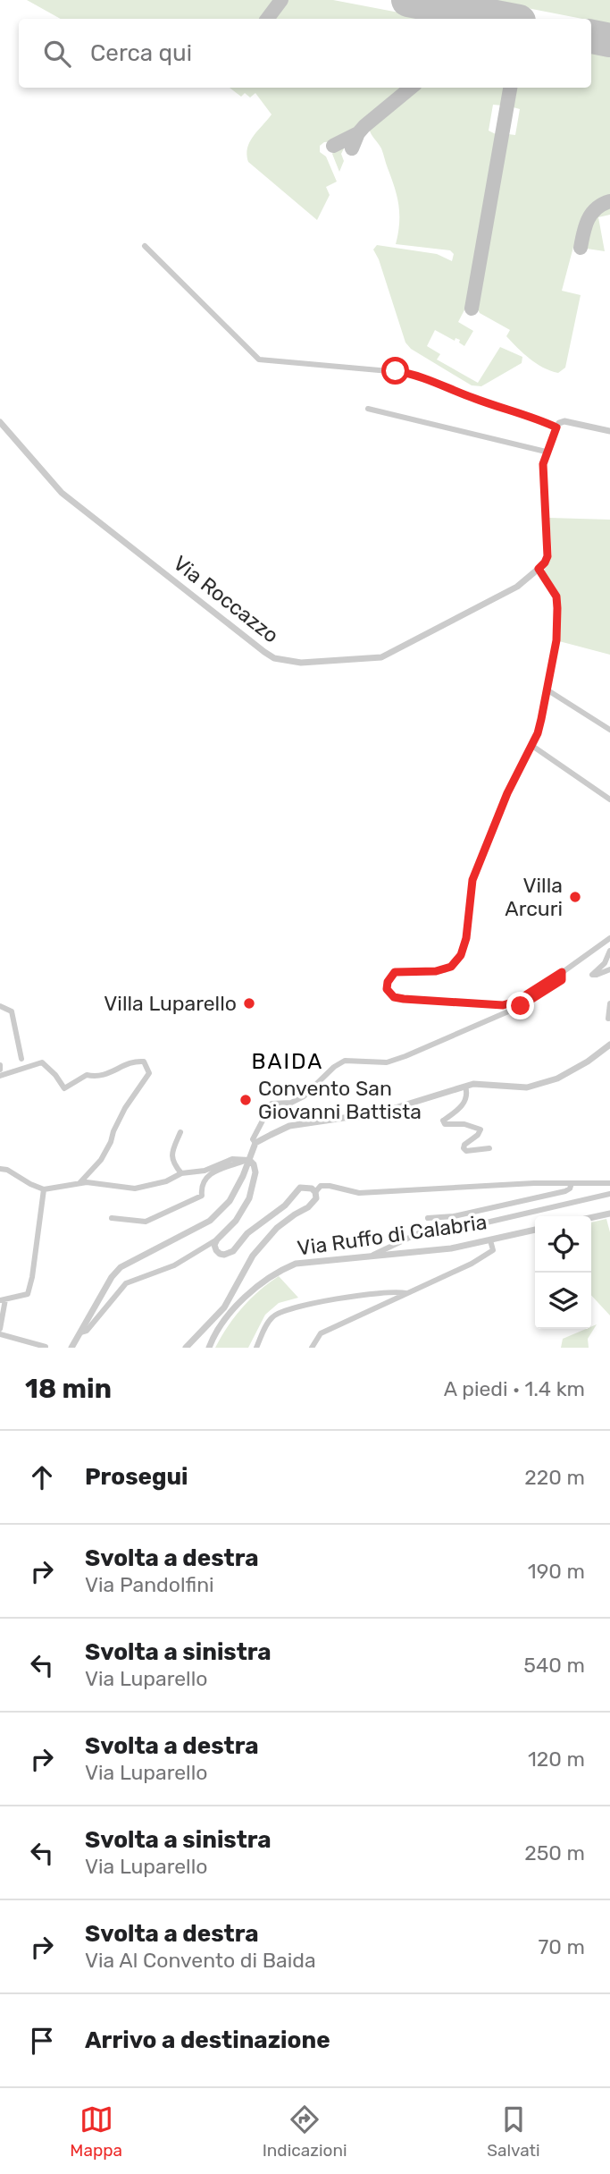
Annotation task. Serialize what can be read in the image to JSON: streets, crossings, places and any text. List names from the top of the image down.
{
  "streets": {
    "street": ["Via Roccazzo", "Via Ruffo di Calabria"]
  },
  "districts": ["BAIDA"],
  "places": ["Villa Arcuri", "Villa Luparello", "Convento San Giovanni Battista"],
  "page": {
    "search": "Cerca qui",
    "heading": ["18 min", "A piedi · 1.4 km"],
    "list": [
      ["Prosegui", "220 m"],
      ["Svolta a destra", "Via Pandolfini", "190 m"],
      ["Svolta a sinistra", "Via Luparello", "540 m"],
      ["Svolta a destra", "Via Luparello", "120 m"],
      ["Svolta a sinistra", "Via Luparello", "250 m"],
      ["Svolta a destra", "Via Al Convento di Baida", "70 m"],
      "Arrivo a destinazione"
    ],
    "nav": ["Mappa", "Indicazioni", "Salvati"]
  }
}
